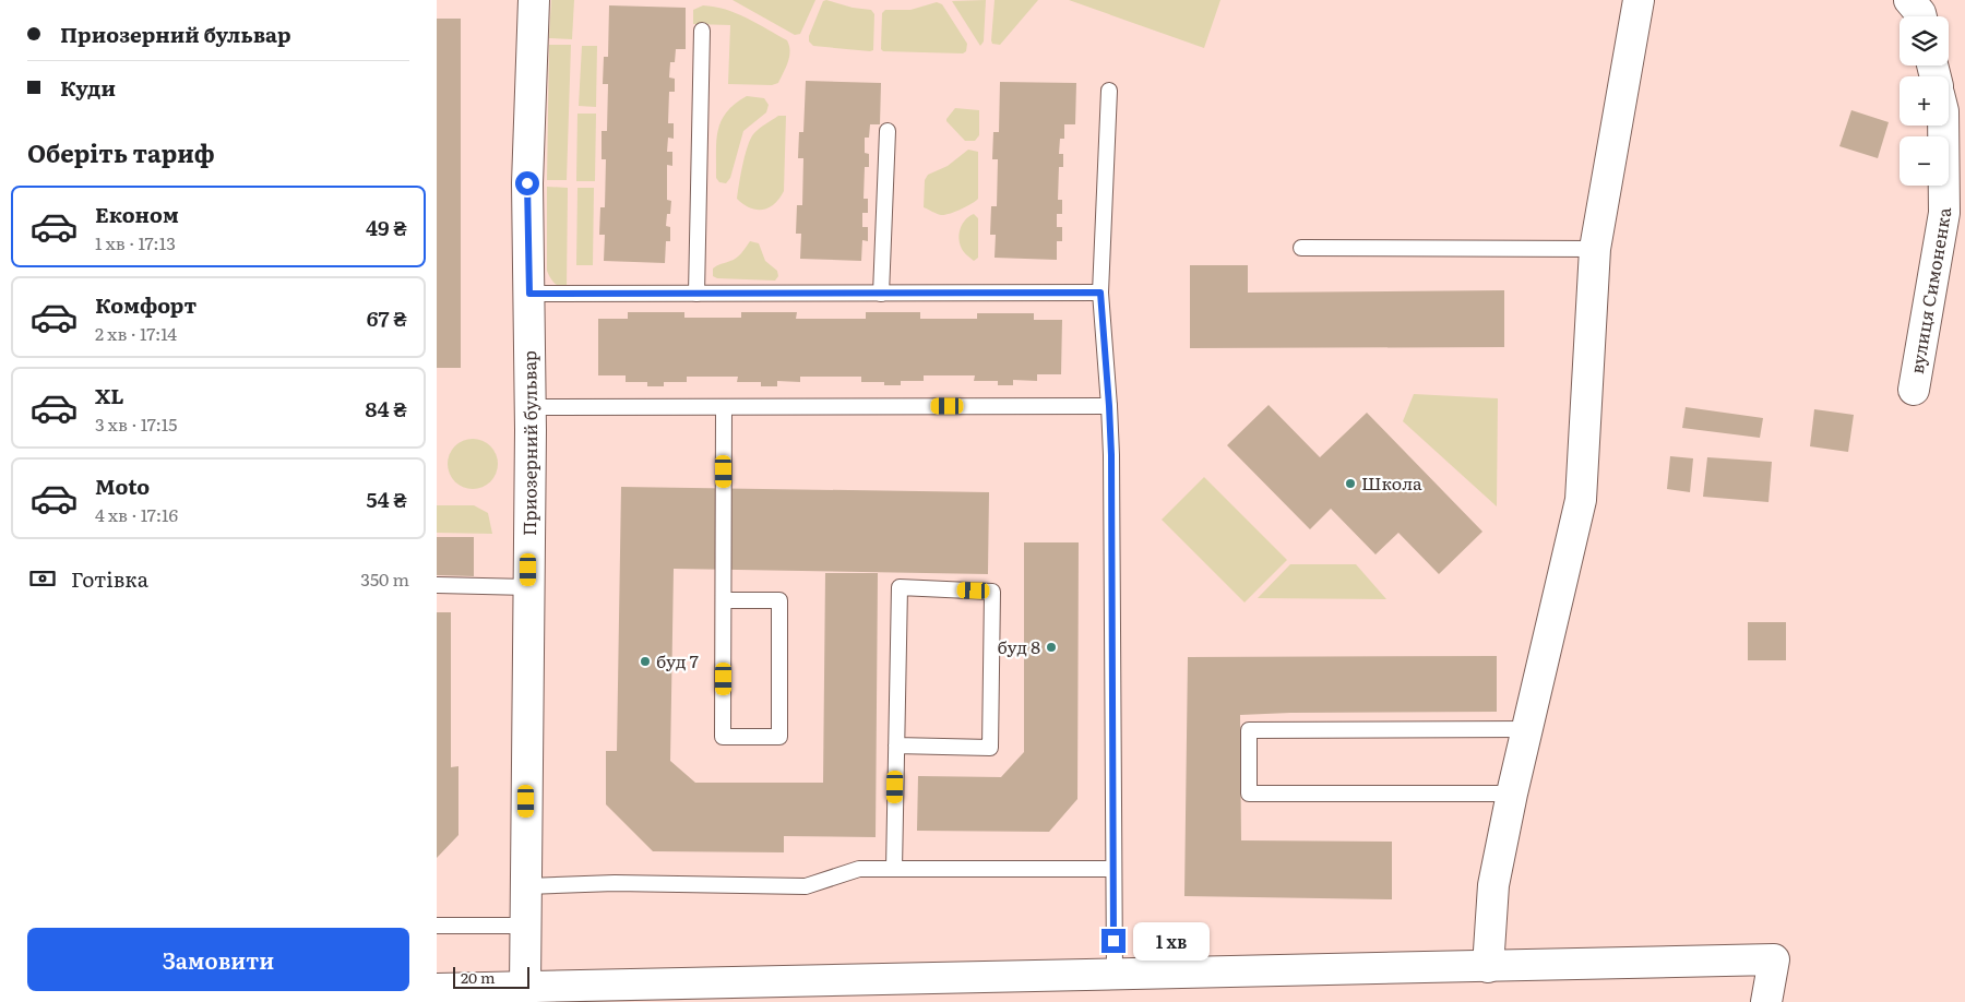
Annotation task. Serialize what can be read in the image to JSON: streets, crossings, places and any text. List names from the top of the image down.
{
  "streets": {
    "street": ["вулиця Симоненка", "Приозерний бульвар"]
  },
  "places": ["Школа", "буд 8", "буд 7"],
  "scale_bar": "20 m",
  "page": {
    "banner": ["Приозерний бульвар", "Куди"],
    "map_buttons": ["+", "−"],
    "heading": "Оберіть тариф",
    "list": [
      {
        "name": "Економ",
        "note": "1 хв · 17:13",
        "value": "49 ₴"
      },
      {
        "name": "Комфорт",
        "note": "2 хв · 17:14",
        "value": "67 ₴"
      },
      {
        "name": "XL",
        "note": "3 хв · 17:15",
        "value": "84 ₴"
      },
      {
        "name": "Moto",
        "note": "4 хв · 17:16",
        "value": "54 ₴"
      }
    ],
    "pay": ["Готівка", "350 m"],
    "buttons": "Замовити",
    "bubble": "1 хв",
    "scale": "20 m"
  }
}
